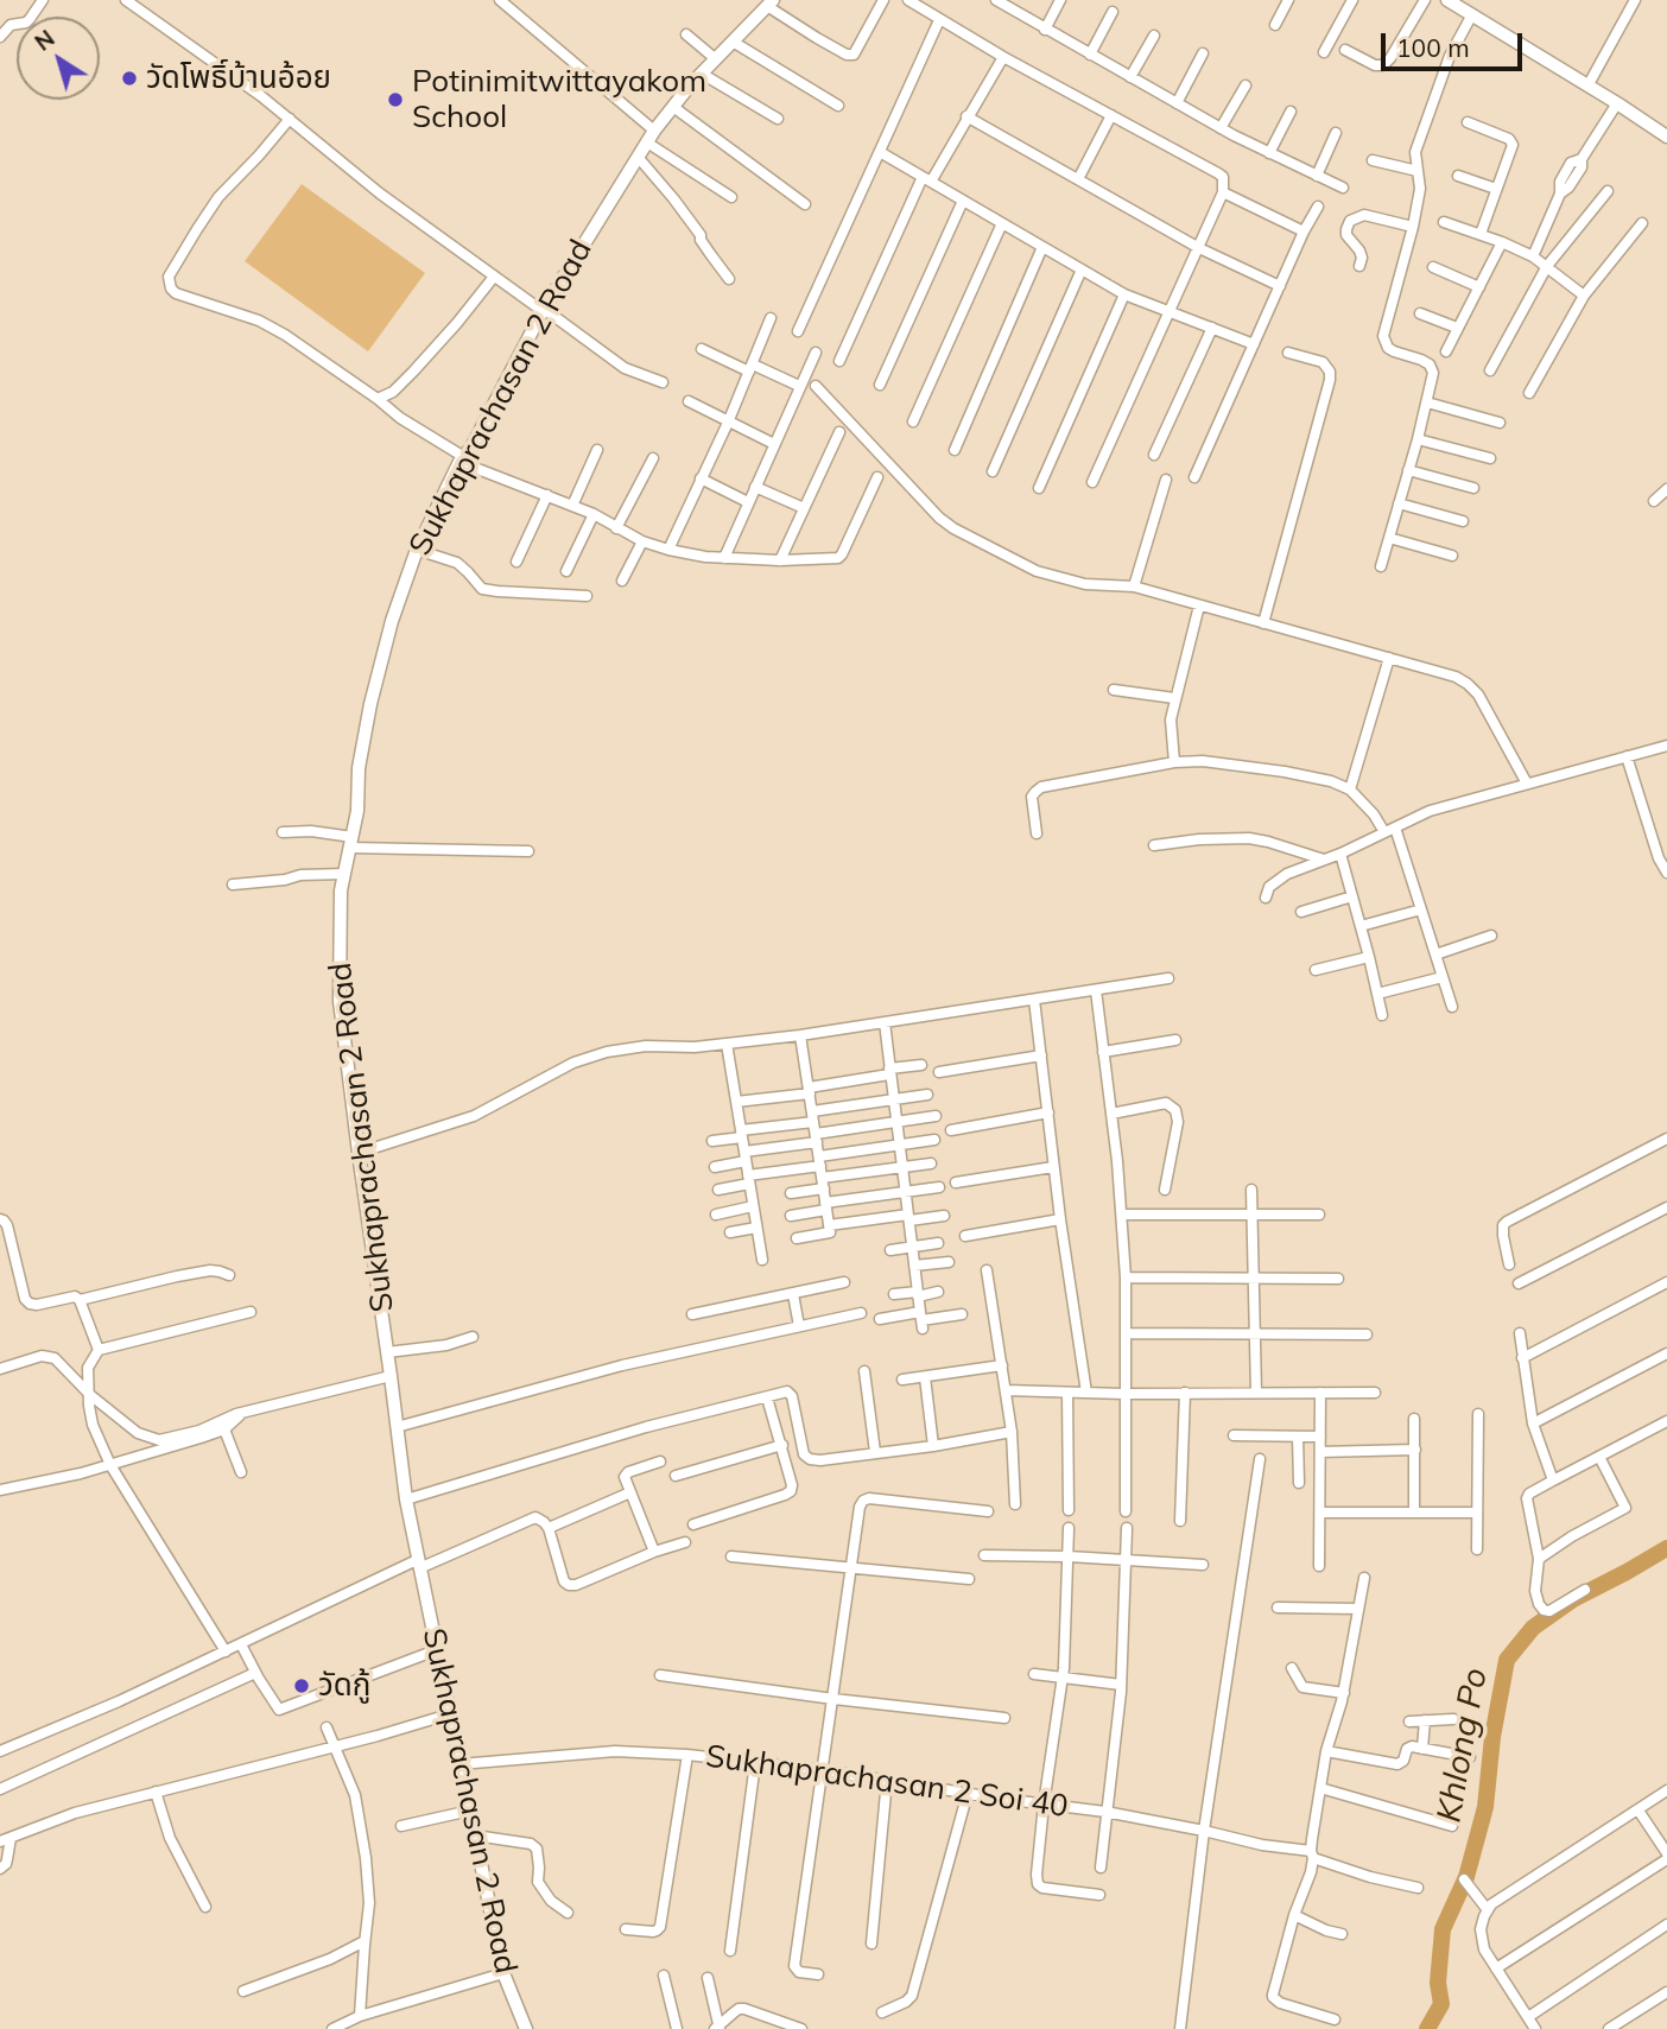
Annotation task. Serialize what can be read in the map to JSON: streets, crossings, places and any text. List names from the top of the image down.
{
  "streets": {
    "street": ["Sukhaprachasan 2 Road", "Sukhaprachasan 2 Soi 40"]
  },
  "crossings": [
    ["Sukhaprachasan 2 Road", "Sukhaprachasan 2 Soi 40"]
  ],
  "water": ["Khlong Po"],
  "places": ["วัดโพธิ์บ้านอ้อย", "Potinimitwittayakom School", "วัดกู้"],
  "scale_bar": "100 m",
  "north": "top left"
}
